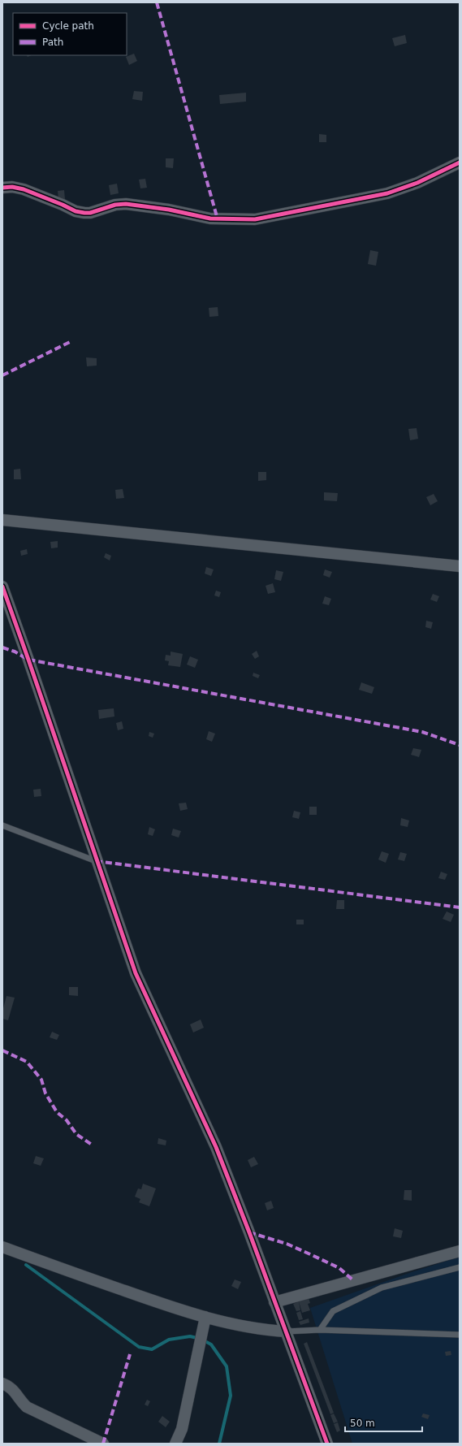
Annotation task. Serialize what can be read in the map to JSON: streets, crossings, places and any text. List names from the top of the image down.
{
  "legend": ["Cycle path", "Path"],
  "scale_bar": "50 m"
}
